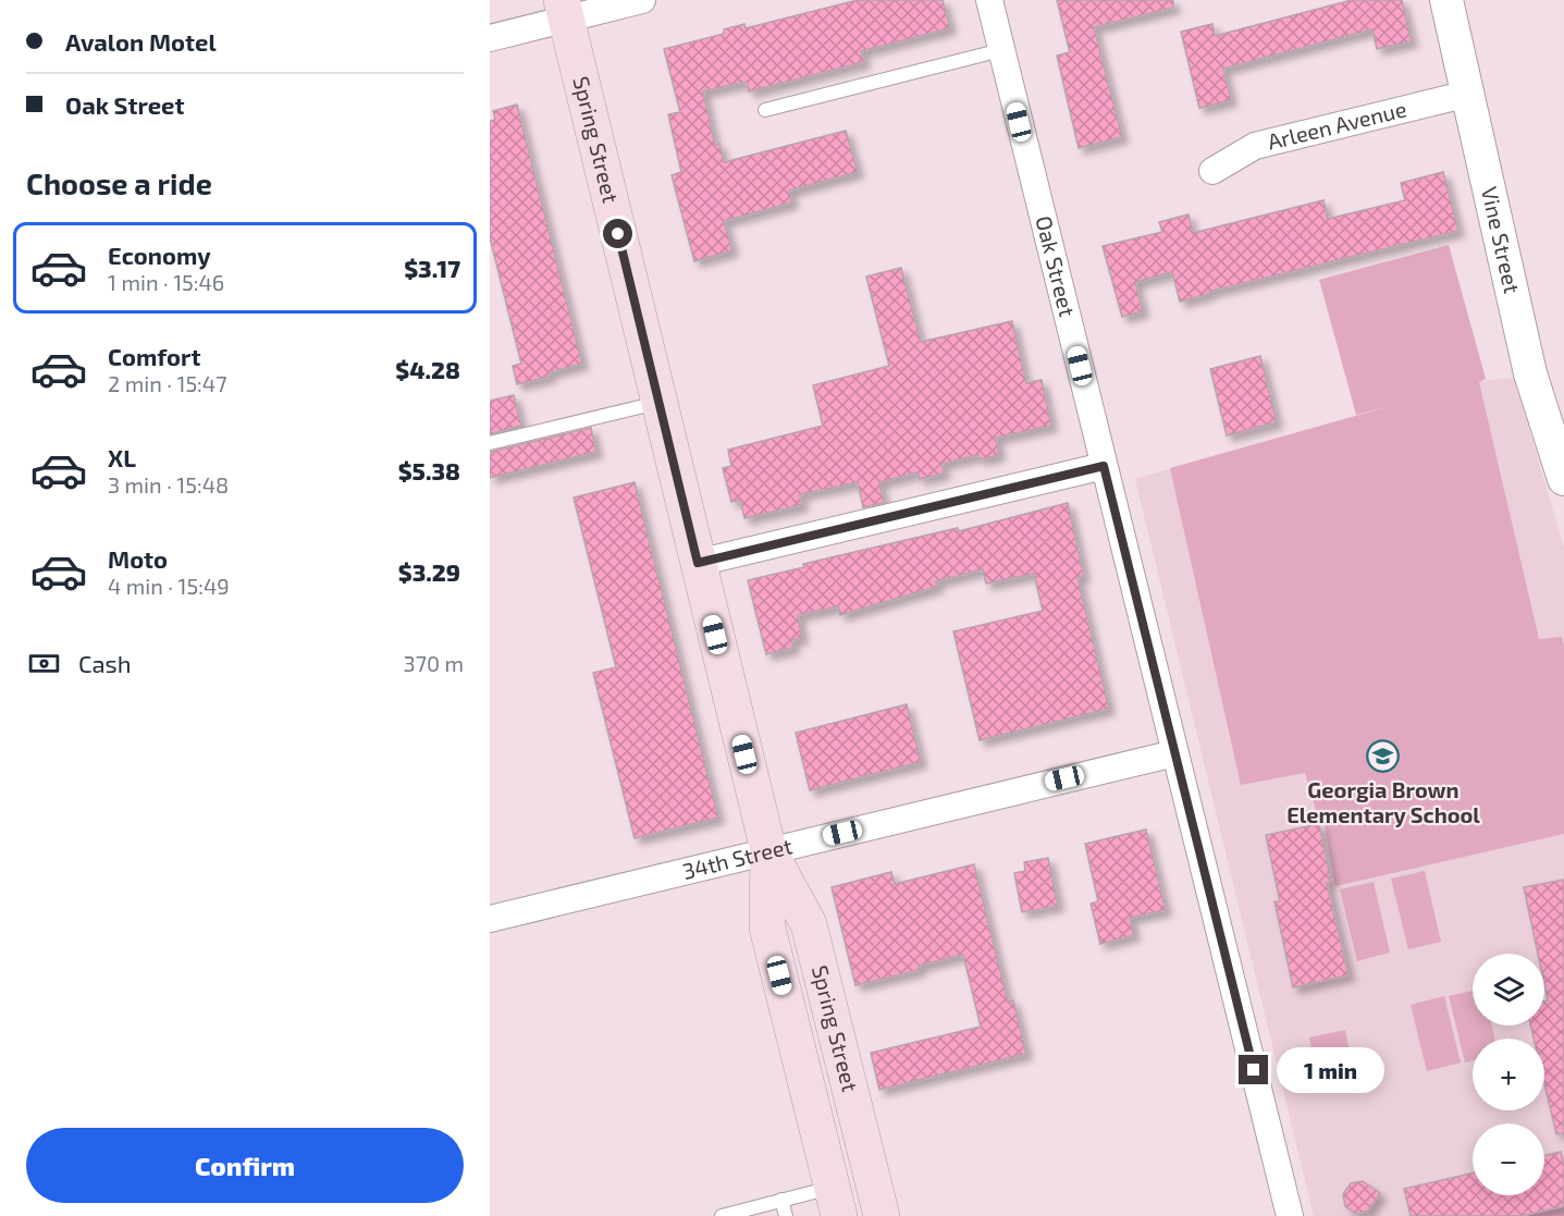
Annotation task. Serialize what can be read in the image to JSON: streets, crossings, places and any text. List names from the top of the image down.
{
  "streets": {
    "main road": ["Spring Street"],
    "street": [
      "Arleen Avenue",
      "Vine Street",
      "Oak Street",
      "34th Street"
    ]
  },
  "crossings": [
    ["Arleen Avenue", "Vine Street"],
    ["Spring Street", "34th Street"],
    ["Oak Street", "34th Street"]
  ],
  "places": {
    "school or university": ["Georgia Brown Elementary School"]
  },
  "page": {
    "banner": ["Avalon Motel", "Oak Street"],
    "heading": "Choose a ride",
    "list": [
      {
        "name": "Economy",
        "note": "1 min · 15:46",
        "value": "$3.17"
      },
      {
        "name": "Comfort",
        "note": "2 min · 15:47",
        "value": "$4.28"
      },
      {
        "name": "XL",
        "note": "3 min · 15:48",
        "value": "$5.38"
      },
      {
        "name": "Moto",
        "note": "4 min · 15:49",
        "value": "$3.29"
      }
    ],
    "pay": ["Cash", "370 m"],
    "map_buttons": ["+", "−"],
    "bubble": "1 min",
    "buttons": "Confirm"
  }
}
